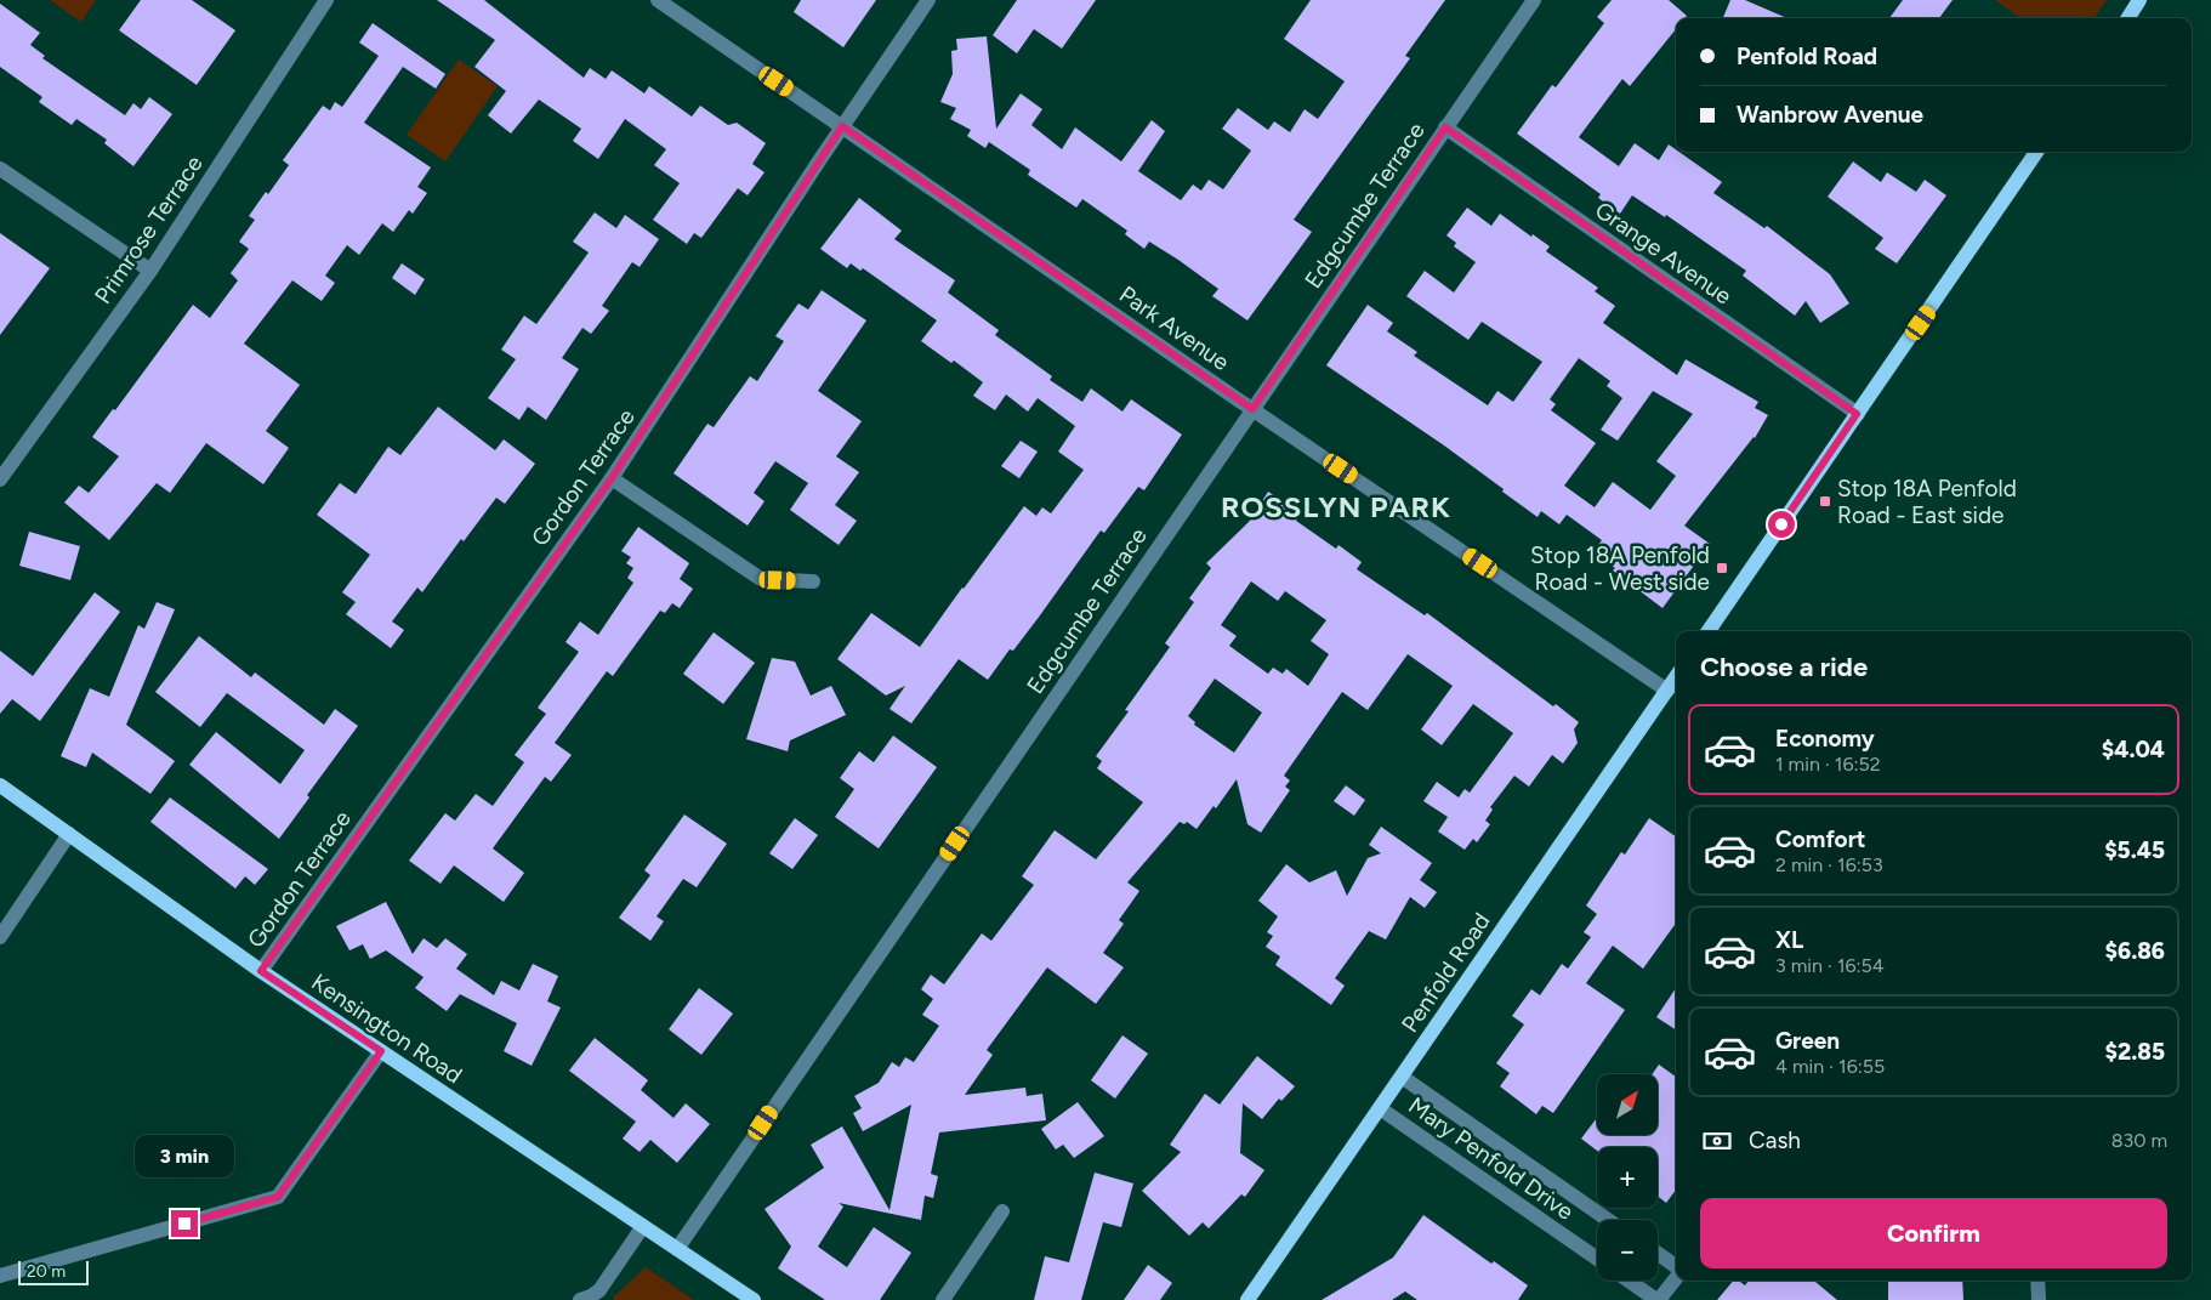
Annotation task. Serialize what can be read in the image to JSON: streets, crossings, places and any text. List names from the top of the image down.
{
  "streets": {
    "main road": ["Penfold Road", "Kensington Road"],
    "street": [
      "Edgcumbe Terrace",
      "Primrose Terrace",
      "Grange Avenue",
      "Park Avenue",
      "Gordon Terrace",
      "Mary Penfold Drive"
    ]
  },
  "crossings": [
    ["Edgcumbe Terrace", "Grange Avenue"],
    ["Edgcumbe Terrace", "Park Avenue"],
    ["Edgcumbe Terrace", "Kensington Road"],
    ["Park Avenue", "Gordon Terrace"],
    ["Park Avenue", "Penfold Road"],
    ["Gordon Terrace", "Kensington Road"],
    ["Penfold Road", "Mary Penfold Drive"]
  ],
  "districts": ["ROSSLYN PARK"],
  "places": {
    "transit": ["Stop 18A Penfold Road - East side", "Stop 18A Penfold Road - West side"]
  },
  "scale_bar": "20 m",
  "north": "top right",
  "page": {
    "banner": ["Penfold Road", "Wanbrow Avenue"],
    "heading": "Choose a ride",
    "list": [
      {
        "name": "Economy",
        "note": "1 min · 16:52",
        "value": "$4.04"
      },
      {
        "name": "Comfort",
        "note": "2 min · 16:53",
        "value": "$5.45"
      },
      {
        "name": "XL",
        "note": "3 min · 16:54",
        "value": "$6.86"
      },
      {
        "name": "Green",
        "note": "4 min · 16:55",
        "value": "$2.85"
      }
    ],
    "map_buttons": ["+", "−"],
    "pay": ["Cash", "830 m"],
    "bubble": "3 min",
    "buttons": "Confirm",
    "scale": "20 m"
  }
}
